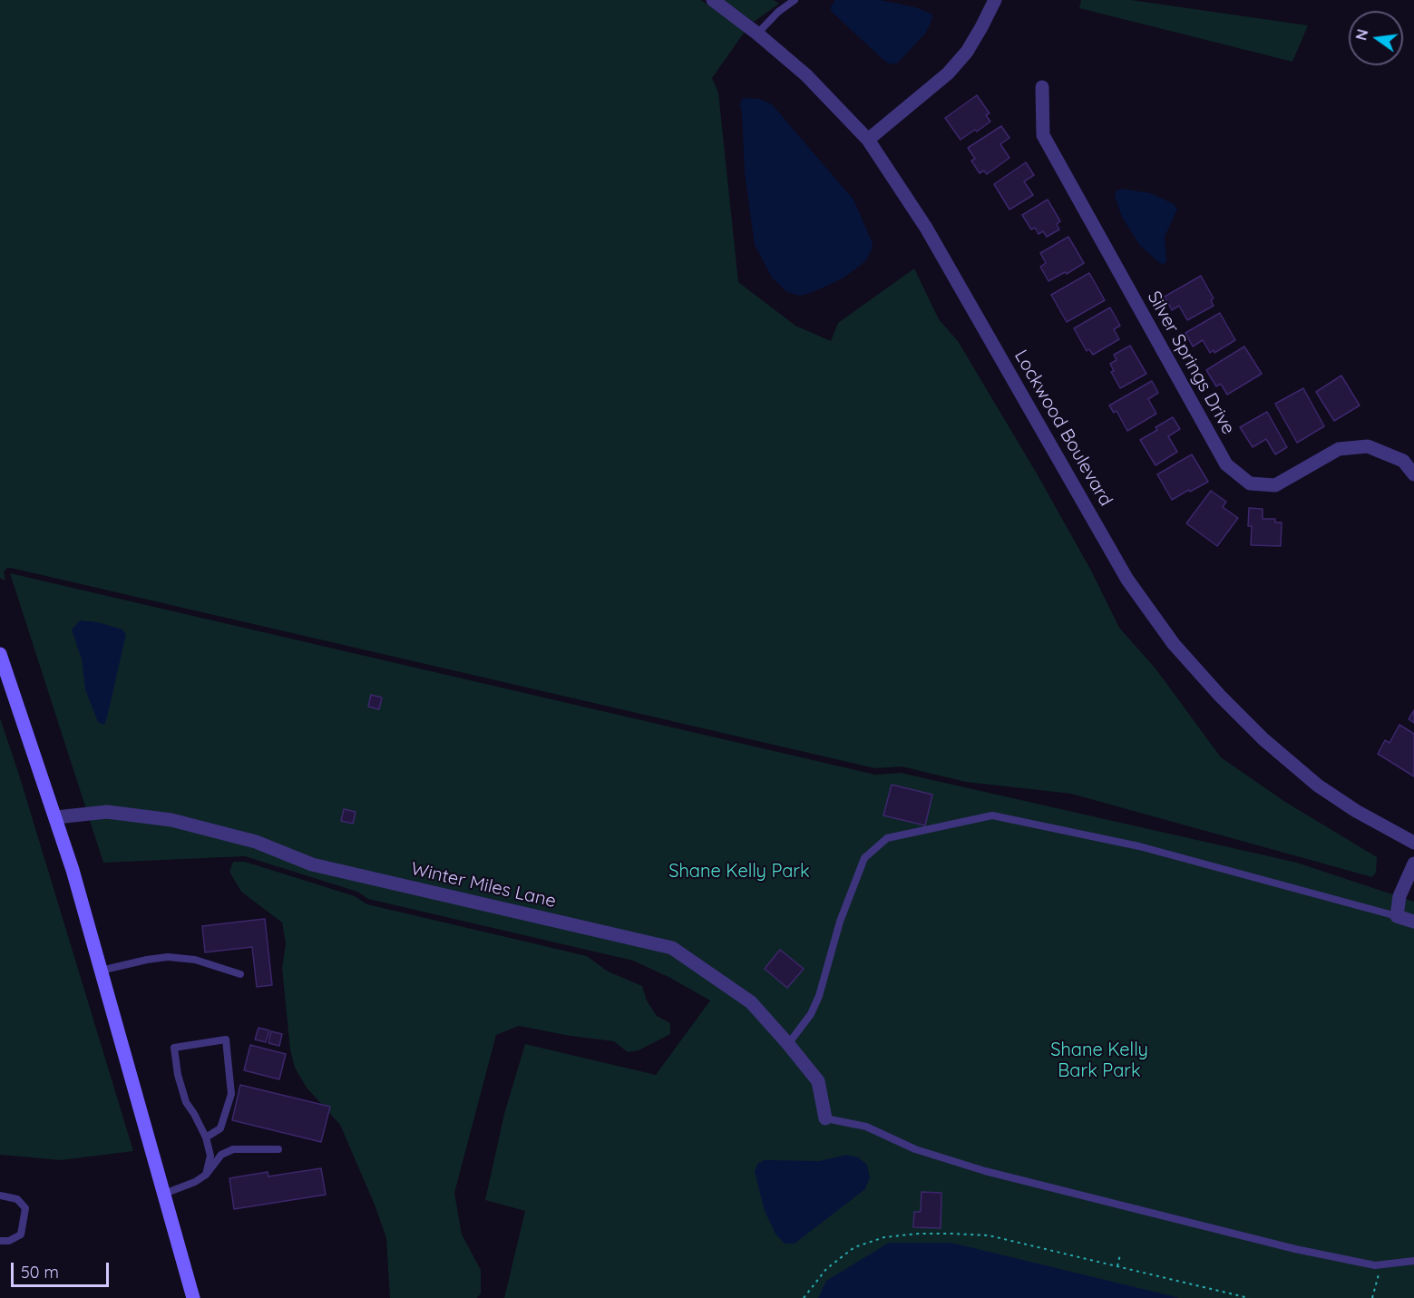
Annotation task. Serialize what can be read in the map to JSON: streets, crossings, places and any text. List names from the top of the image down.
{
  "streets": {
    "street": ["Silver Springs Drive", "Lockwood Boulevard", "Winter Miles Lane"]
  },
  "parks": ["Shane Kelly Park", "Shane Kelly Bark Park"],
  "scale_bar": "50 m",
  "north": "left"
}
